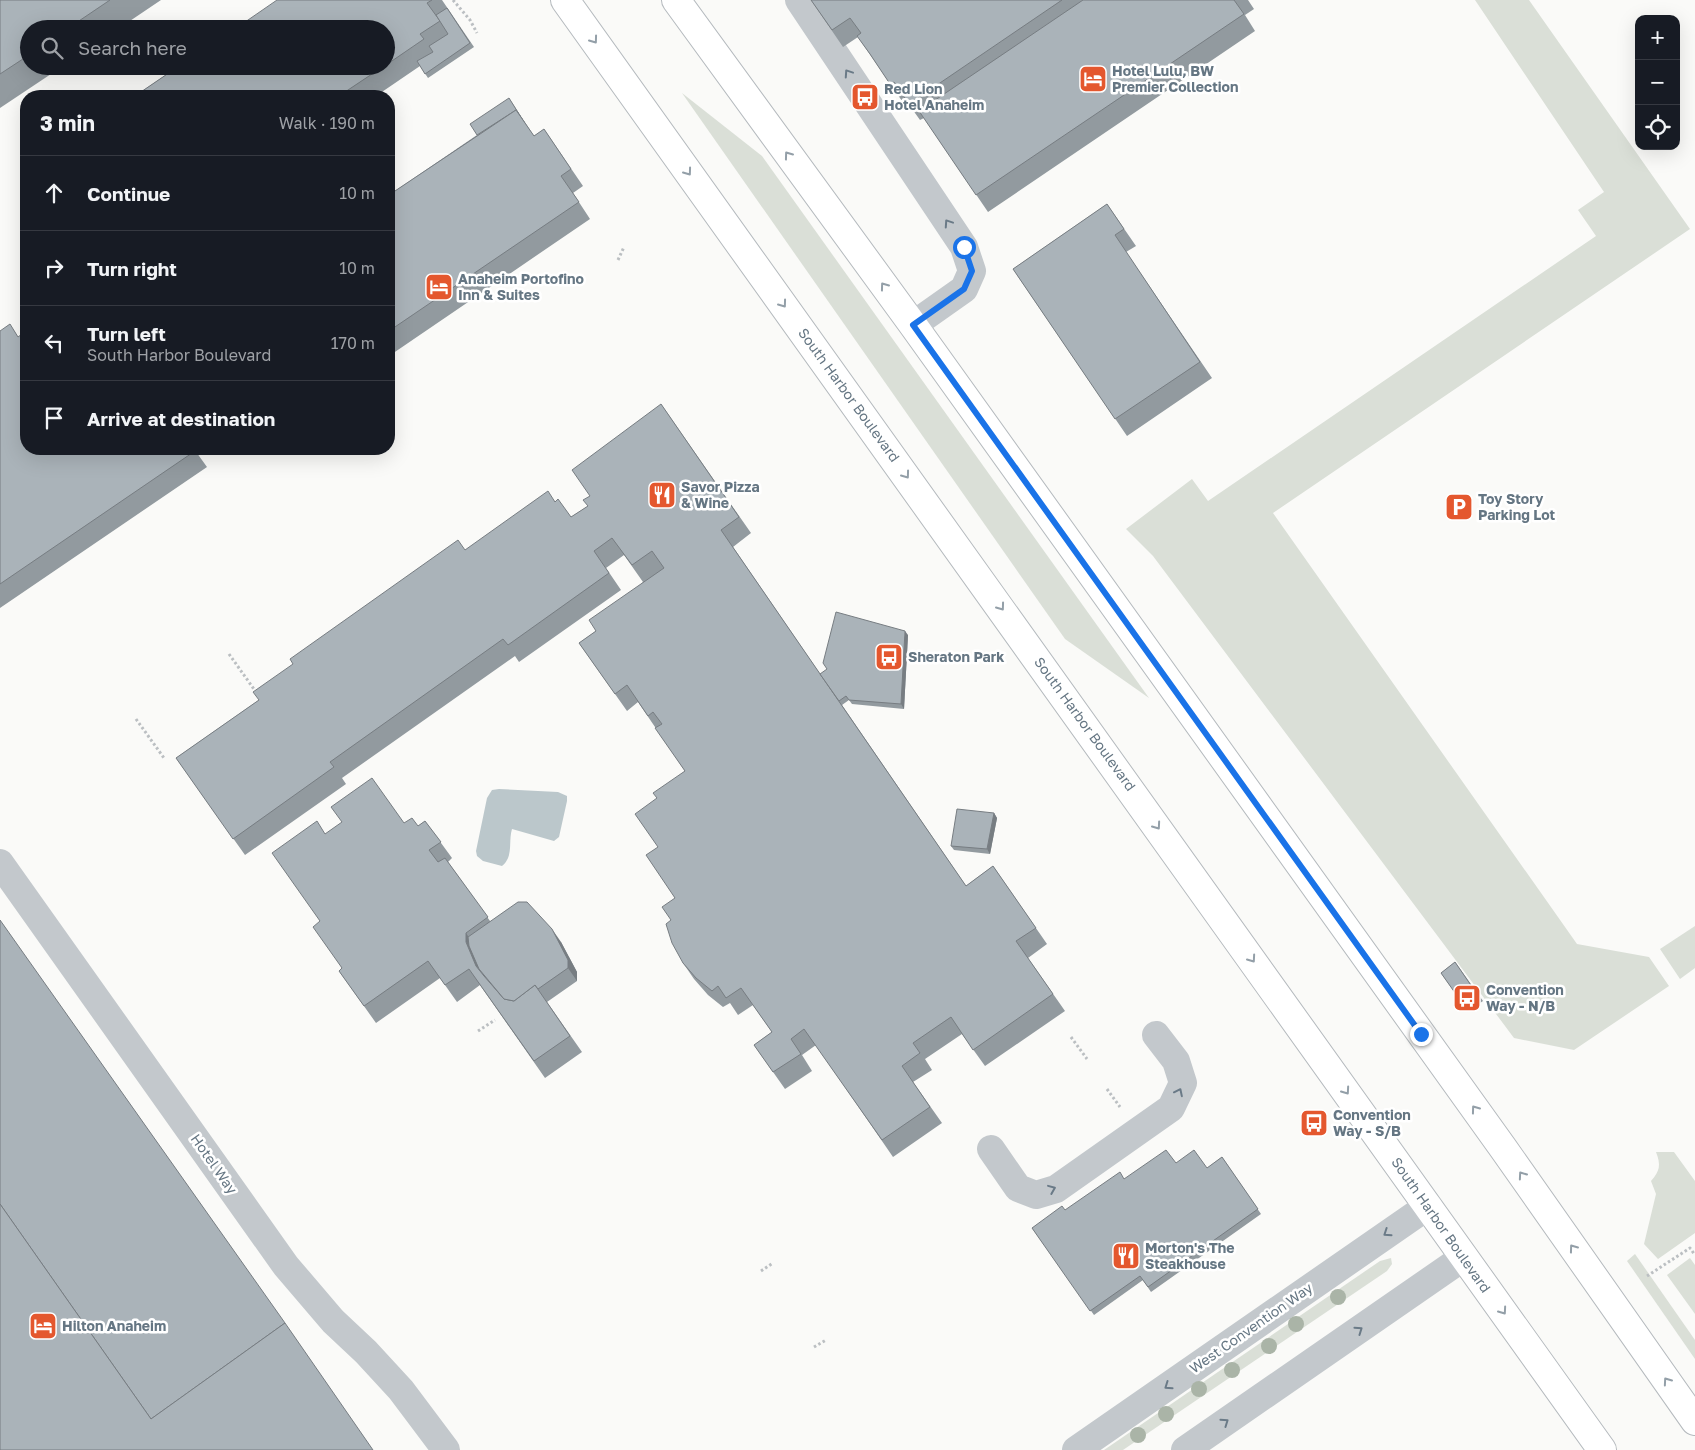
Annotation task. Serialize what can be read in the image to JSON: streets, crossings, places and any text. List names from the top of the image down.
{
  "streets": {
    "main road": ["South Harbor Boulevard"],
    "street": ["Hotel Way", "West Convention Way"]
  },
  "crossings": [
    ["South Harbor Boulevard", "West Convention Way"]
  ],
  "places": {
    "hotel": ["Hotel Lulu, BW Premier Collection", "Anaheim Portofino Inn & Suites", "Hilton Anaheim"],
    "bus stop": [
      "Red Lion Hotel Anaheim",
      "Sheraton Park",
      "Convention Way - N/B",
      "Convention Way - S/B"
    ],
    "restaurant": ["Savor Pizza & Wine", "Morton's The Steakhouse"],
    "parking": ["Toy Story Parking Lot"]
  },
  "page": {
    "map_buttons": ["+", "−"],
    "search": "Search here",
    "heading": ["3 min", "Walk · 190 m"],
    "list": [
      ["Continue", "10 m"],
      ["Turn right", "10 m"],
      ["Turn left", "South Harbor Boulevard", "170 m"],
      "Arrive at destination"
    ]
  }
}
